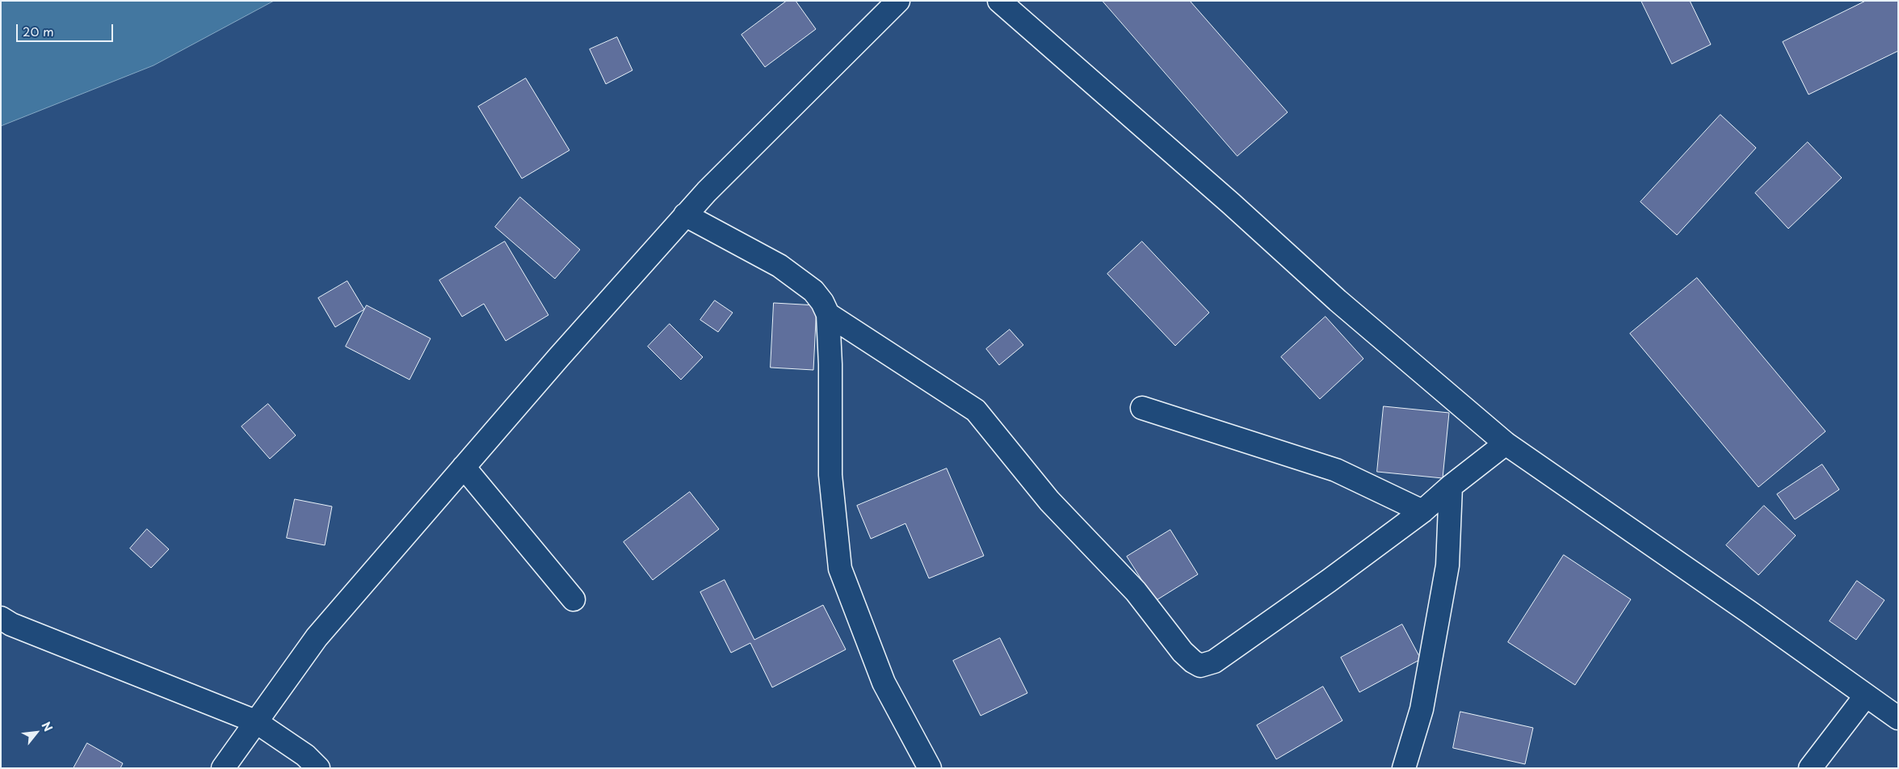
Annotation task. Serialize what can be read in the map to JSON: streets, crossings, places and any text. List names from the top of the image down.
{
  "scale_bar": "20 m",
  "north": "top right"
}
